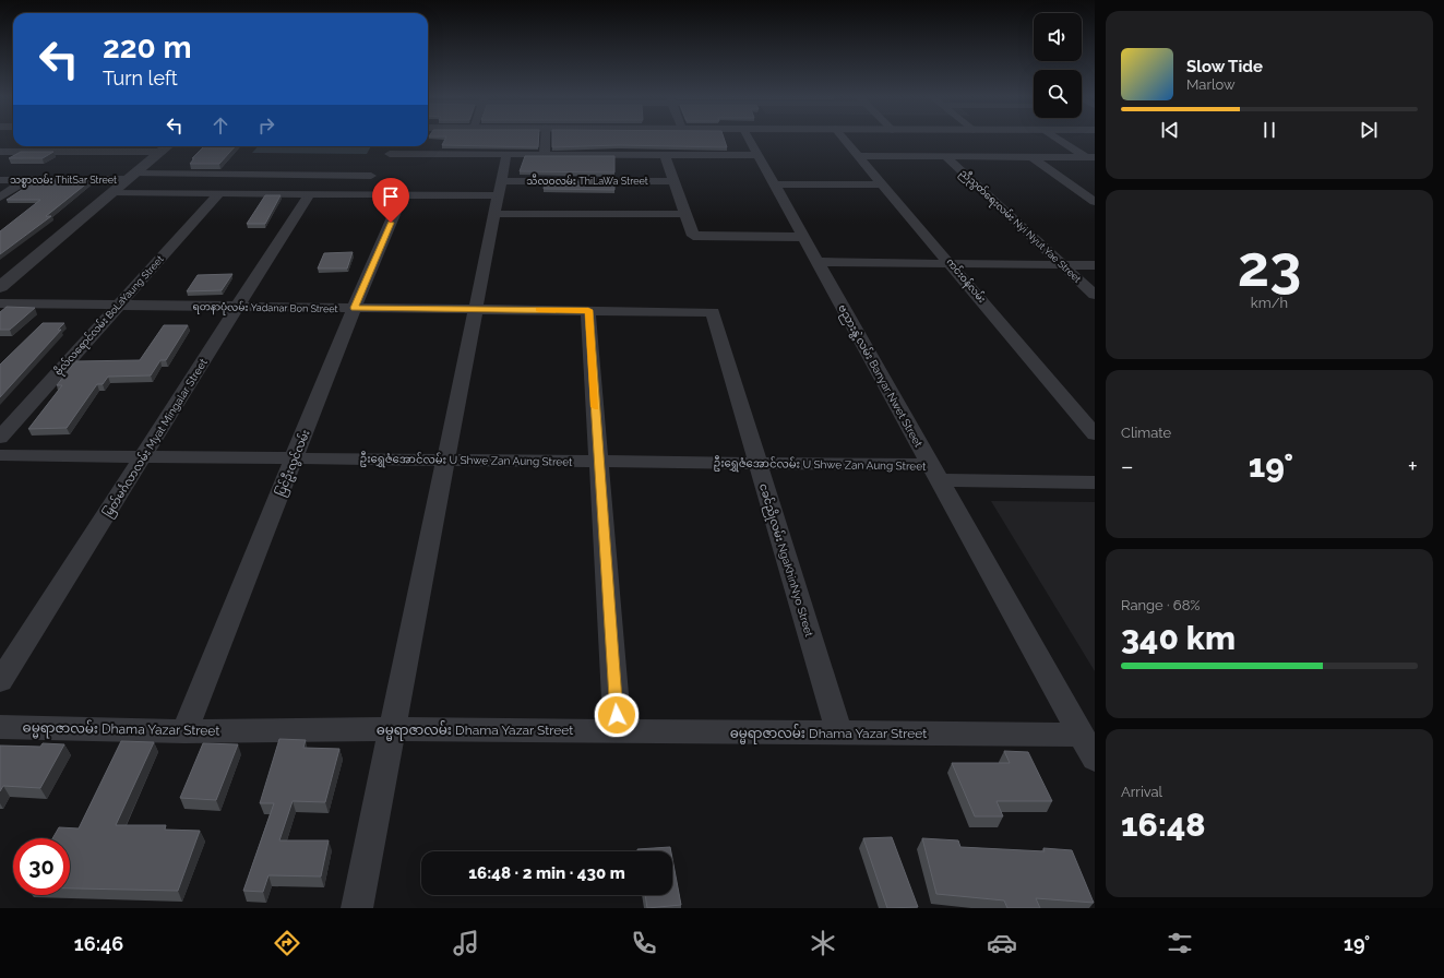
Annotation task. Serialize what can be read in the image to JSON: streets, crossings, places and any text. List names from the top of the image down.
{
  "streets": {
    "street": [
      "သစ္စာလမ်း ThitSar Street",
      "သီလဝလမ်း ThiLaWa Street",
      "ညီညွတ်ရေးလမ်း Nyi Nyut Yae Street",
      "ကင်းဝန်လမ်း",
      "ရတနာပုံလမ်း Yadanar Bon Street",
      "ဗိုလ်လရောင်လမ်း BoLaYaung Street",
      "ဗညားနွဲ့လမ်း Banyar Nwet Street",
      "မြတ်မင်္ဂလာလမ်း Myat Mingalar Street",
      "ဦးရွှေဇံအောင်လမ်း U Shwe Zan Aung Street",
      "ပြင်ဦးလွင်လမ်း",
      "ငခင်ညိုလမ်း NgaKhinNyo Street",
      "ဓမ္မရာဇာလမ်း Dhama Yazar Street"
    ]
  },
  "crossings": [
    ["ရတနာပုံလမ်း Yadanar Bon Street", "ဗိုလ်လရောင်လမ်း BoLaYaung Street"],
    ["ရတနာပုံလမ်း Yadanar Bon Street", "မြတ်မင်္ဂလာလမ်း Myat Mingalar Street"],
    ["ရတနာပုံလမ်း Yadanar Bon Street", "ပြင်ဦးလွင်လမ်း"],
    ["ရတနာပုံလမ်း Yadanar Bon Street", "ငခင်ညိုလမ်း NgaKhinNyo Street"],
    ["ဗညားနွဲ့လမ်း Banyar Nwet Street", "ဦးရွှေဇံအောင်လမ်း U Shwe Zan Aung Street"],
    ["ဗညားနွဲ့လမ်း Banyar Nwet Street", "ဓမ္မရာဇာလမ်း Dhama Yazar Street"],
    ["မြတ်မင်္ဂလာလမ်း Myat Mingalar Street", "ဦးရွှေဇံအောင်လမ်း U Shwe Zan Aung Street"],
    ["ဦးရွှေဇံအောင်လမ်း U Shwe Zan Aung Street", "ပြင်ဦးလွင်လမ်း"],
    ["ဦးရွှေဇံအောင်လမ်း U Shwe Zan Aung Street", "ငခင်ညိုလမ်း NgaKhinNyo Street"],
    ["ပြင်ဦးလွင်လမ်း", "ဓမ္မရာဇာလမ်း Dhama Yazar Street"],
    ["ငခင်ညိုလမ်း NgaKhinNyo Street", "ဓမ္မရာဇာလမ်း Dhama Yazar Street"]
  ],
  "page": {
    "turn": ["220 m", "Turn left"],
    "song": ["Slow Tide", "Marlow"],
    "tile": [
      ["23", "km/h"],
      "Climate",
      ["Range · 68%", "340 km"],
      ["Arrival", "16:48"]
    ],
    "heat": ["−", "19°", "+"],
    "limit": "30",
    "trip": "16:48 · 2 min · 430 m",
    "tabs": ["16:46", "19°"]
  }
}
